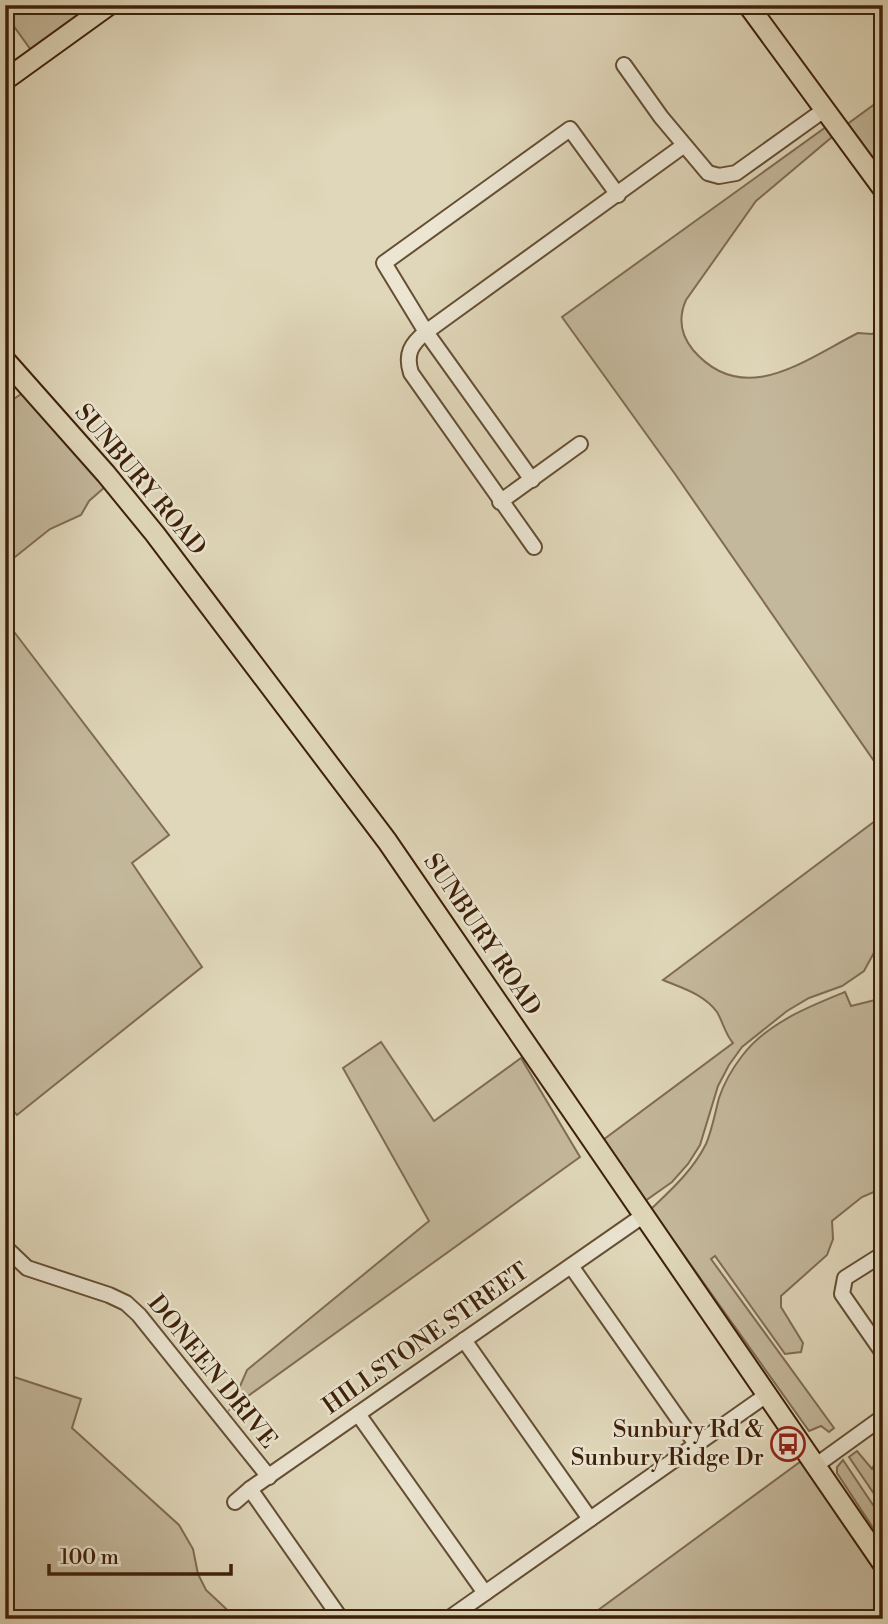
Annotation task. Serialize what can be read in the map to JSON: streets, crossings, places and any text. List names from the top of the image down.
{
  "streets": {
    "main road": ["SUNBURY ROAD"],
    "street": ["HILLSTONE STREET", "DONEEN DRIVE"]
  },
  "crossings": [
    ["SUNBURY ROAD", "HILLSTONE STREET"],
    ["HILLSTONE STREET", "DONEEN DRIVE"]
  ],
  "places": {
    "bus stop": ["Sunbury Rd & Sunbury Ridge Dr"]
  },
  "scale_bar": "100 m"
}
